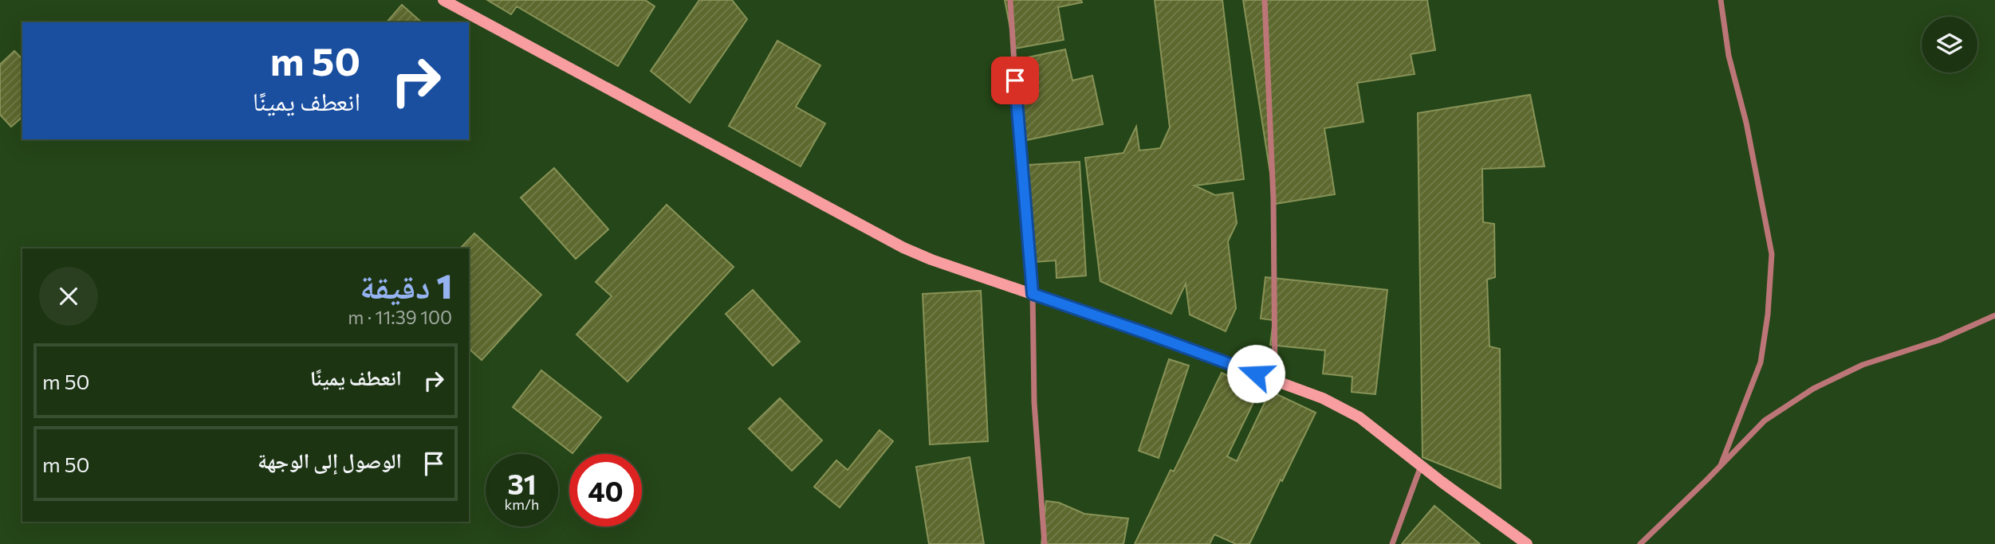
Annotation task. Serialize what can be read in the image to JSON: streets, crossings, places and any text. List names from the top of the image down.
{
  "page": {
    "turn": ["50 m", "انعطف يمينًا"],
    "heading": ["1 دقيقة", "100 m · 11:39"],
    "list": [
      {
        "name": "انعطف يمينًا",
        "value": "50 m"
      },
      {
        "name": "الوصول إلى الوجهة",
        "value": "50 m"
      }
    ],
    "speed": "31 km/h",
    "limit": "40"
  }
}
